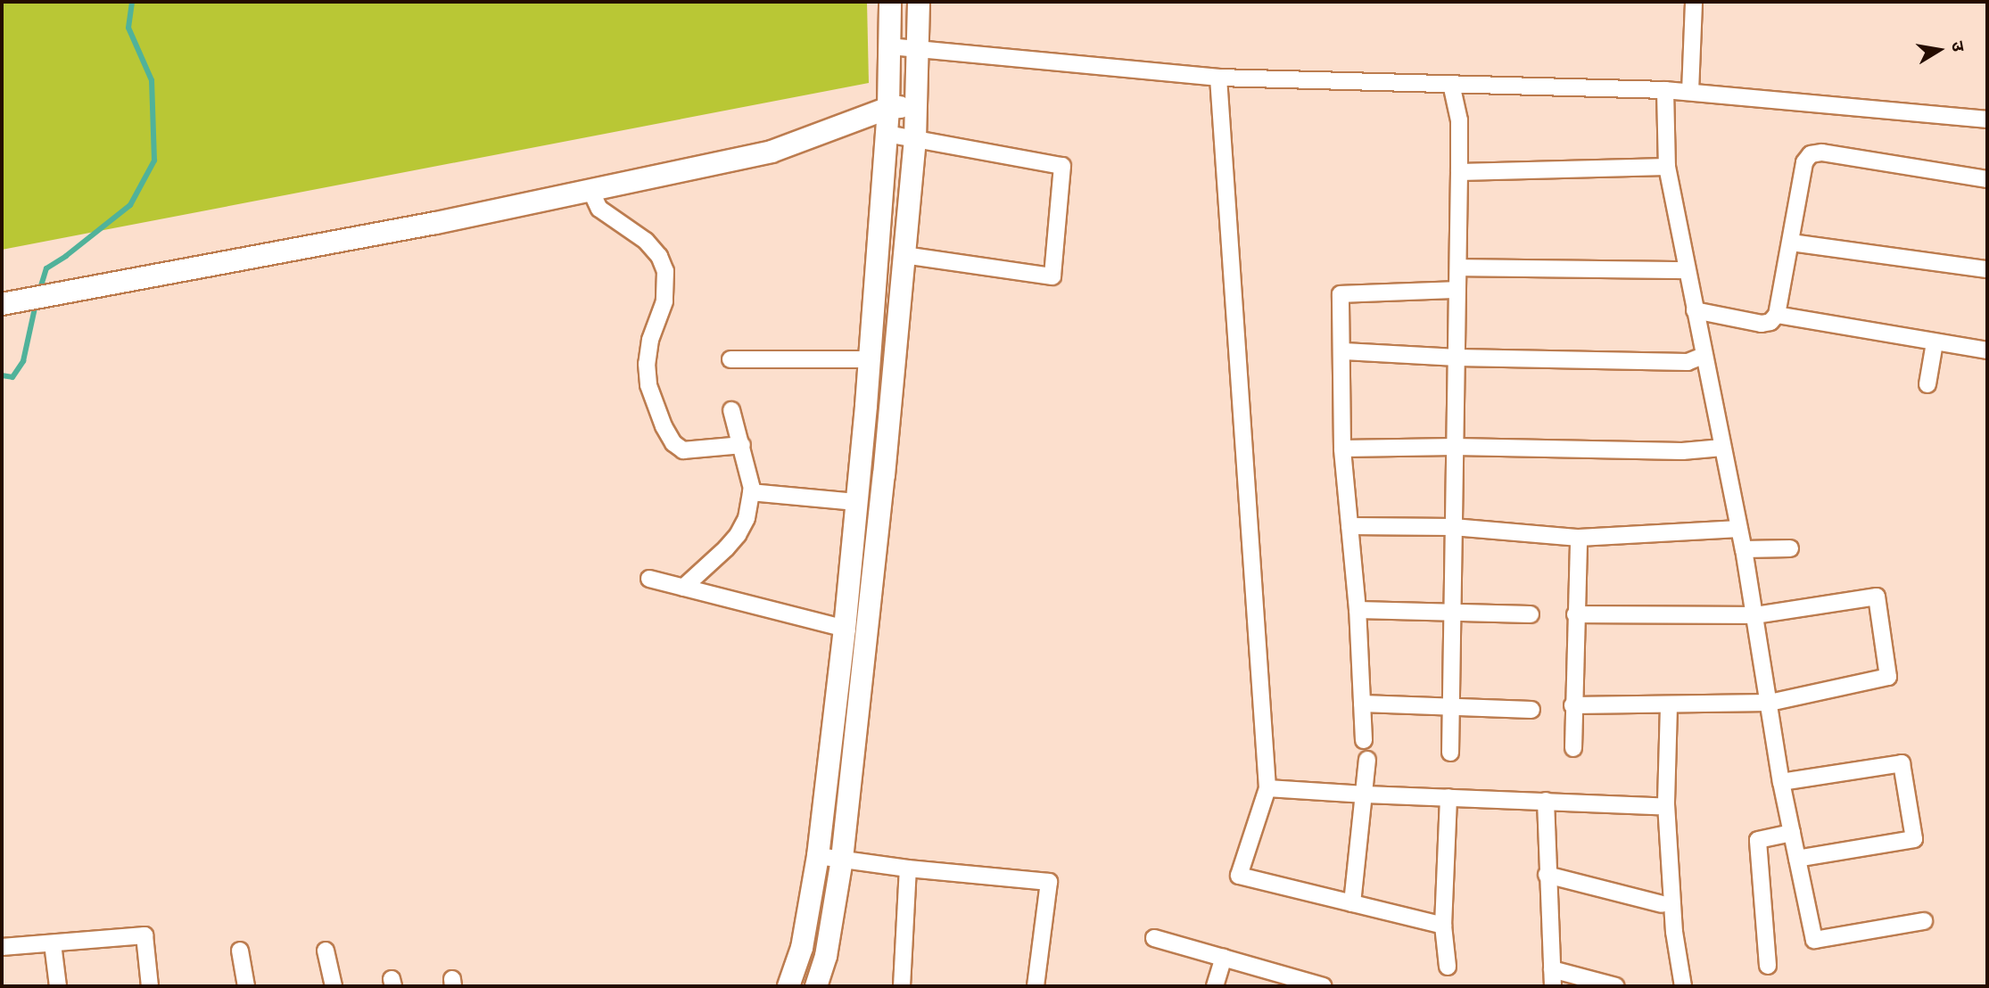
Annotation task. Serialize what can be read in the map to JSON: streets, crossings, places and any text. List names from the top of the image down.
{
  "north": "right"
}
